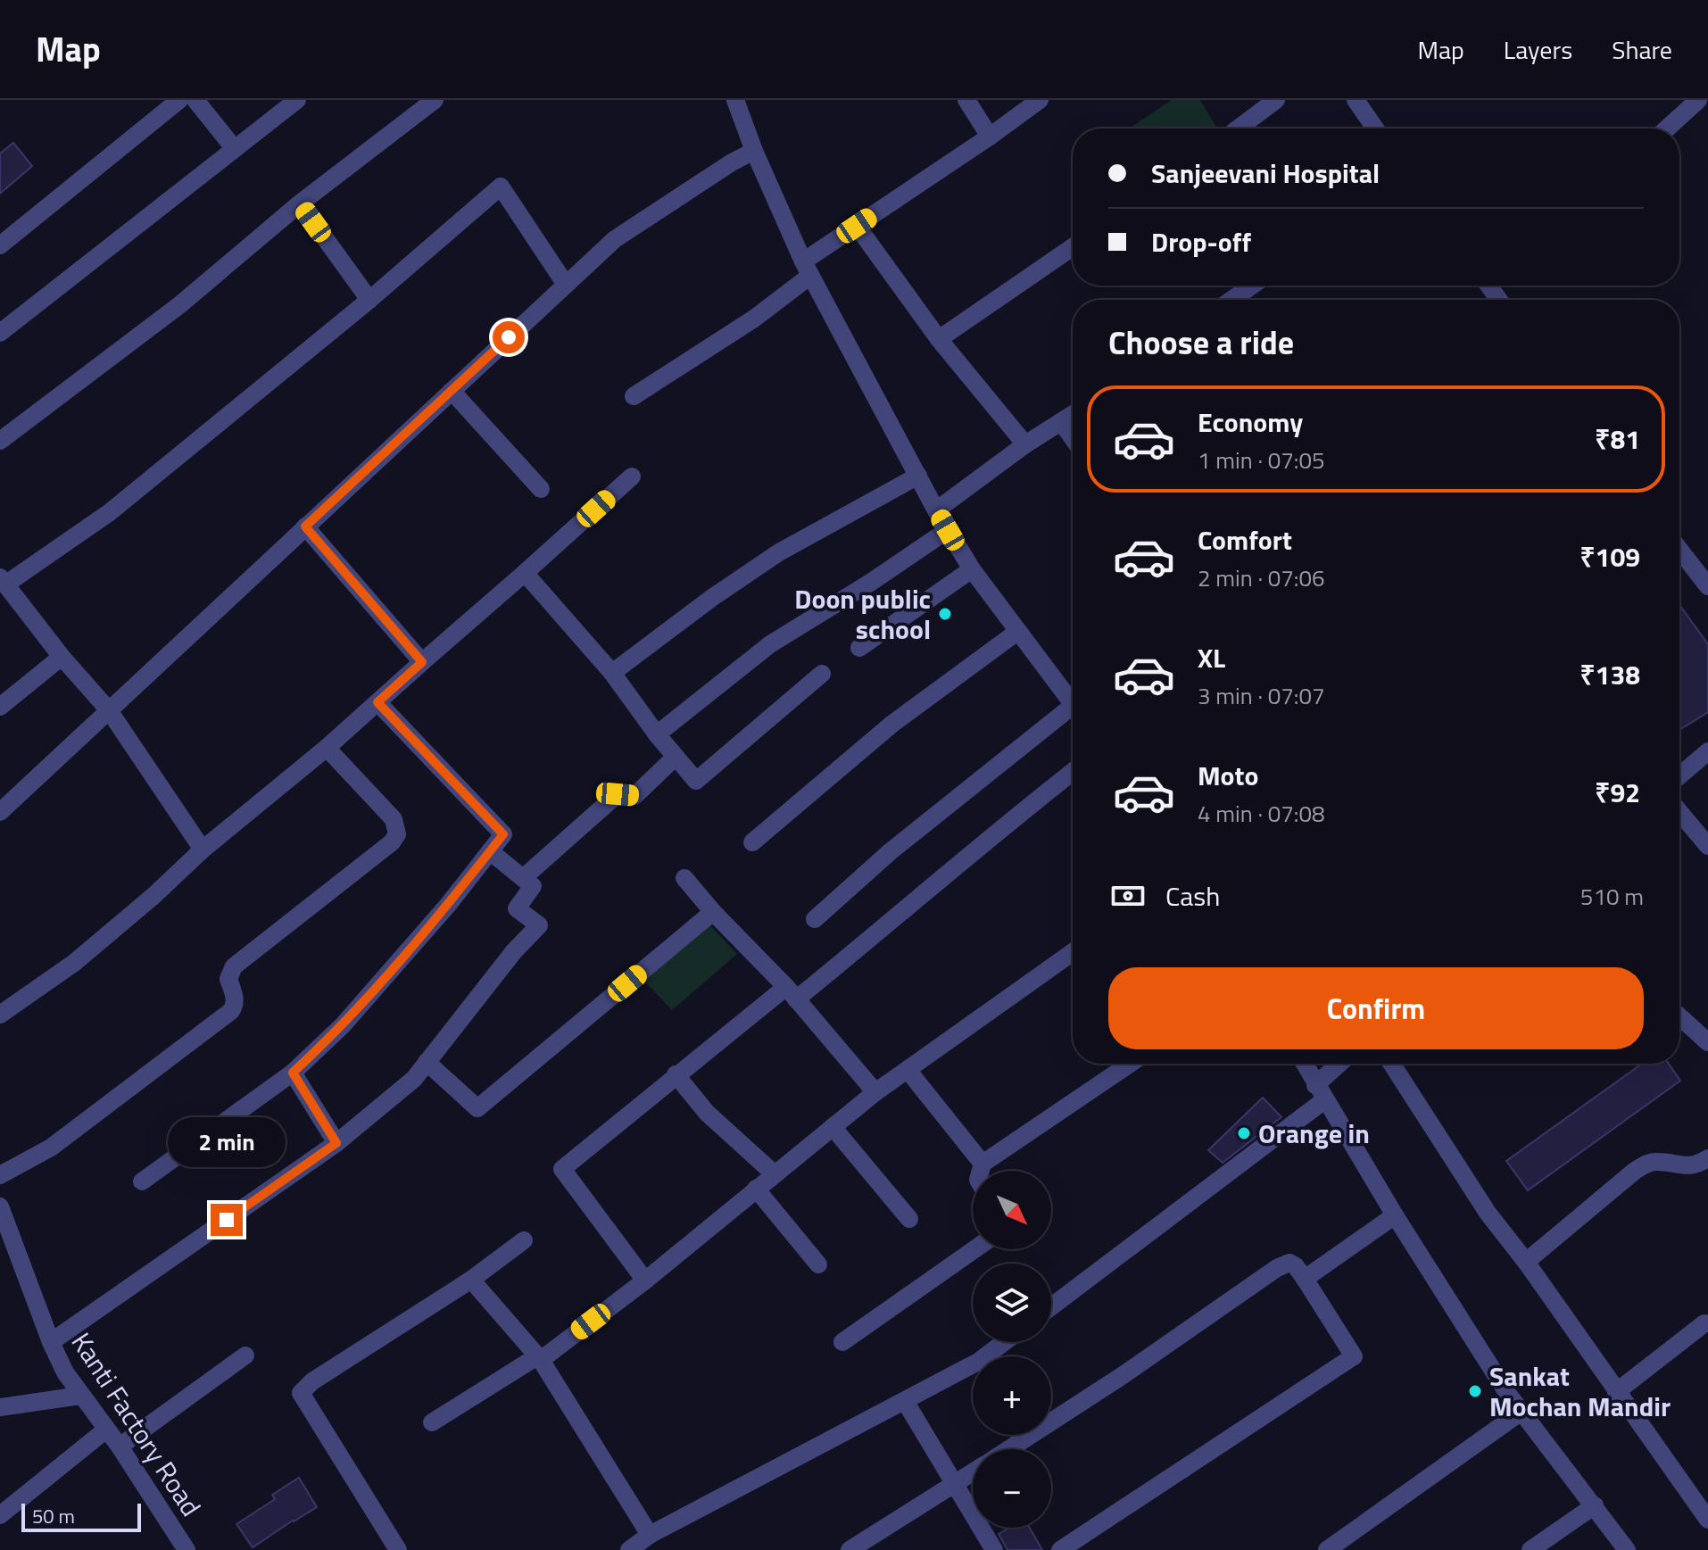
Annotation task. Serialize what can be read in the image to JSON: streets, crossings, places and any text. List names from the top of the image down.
{
  "streets": {
    "street": ["Kanti Factory Road"]
  },
  "places": ["Doon public school", "Orange in", "Sankat Mochan Mandir"],
  "scale_bar": "50 m",
  "north": "bottom right",
  "page": {
    "header": "Map",
    "nav": ["Map", "Layers", "Share"],
    "banner": ["Sanjeevani Hospital", "Drop-off"],
    "heading": "Choose a ride",
    "list": [
      {
        "name": "Economy",
        "note": "1 min · 07:05",
        "value": "₹81"
      },
      {
        "name": "Comfort",
        "note": "2 min · 07:06",
        "value": "₹109"
      },
      {
        "name": "XL",
        "note": "3 min · 07:07",
        "value": "₹138"
      },
      {
        "name": "Moto",
        "note": "4 min · 07:08",
        "value": "₹92"
      }
    ],
    "pay": ["Cash", "510 m"],
    "buttons": "Confirm",
    "bubble": "2 min",
    "map_buttons": ["+", "−"],
    "scale": "50 m"
  }
}
